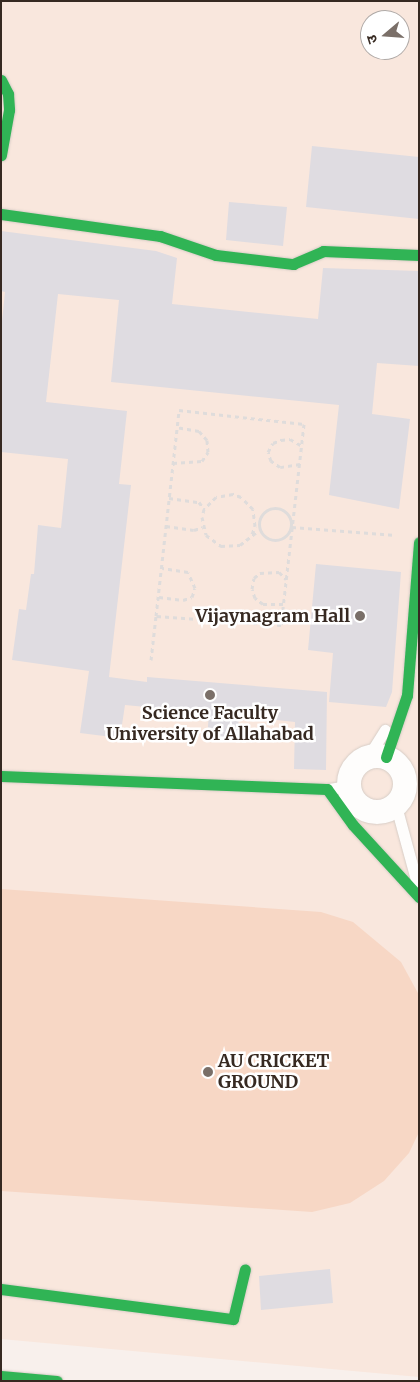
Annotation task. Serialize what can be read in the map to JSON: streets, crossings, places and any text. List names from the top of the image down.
{
  "places": ["Vijaynagram Hall", "Science Faculty University of Allahabad", "AU CRICKET GROUND"],
  "north": "left"
}
